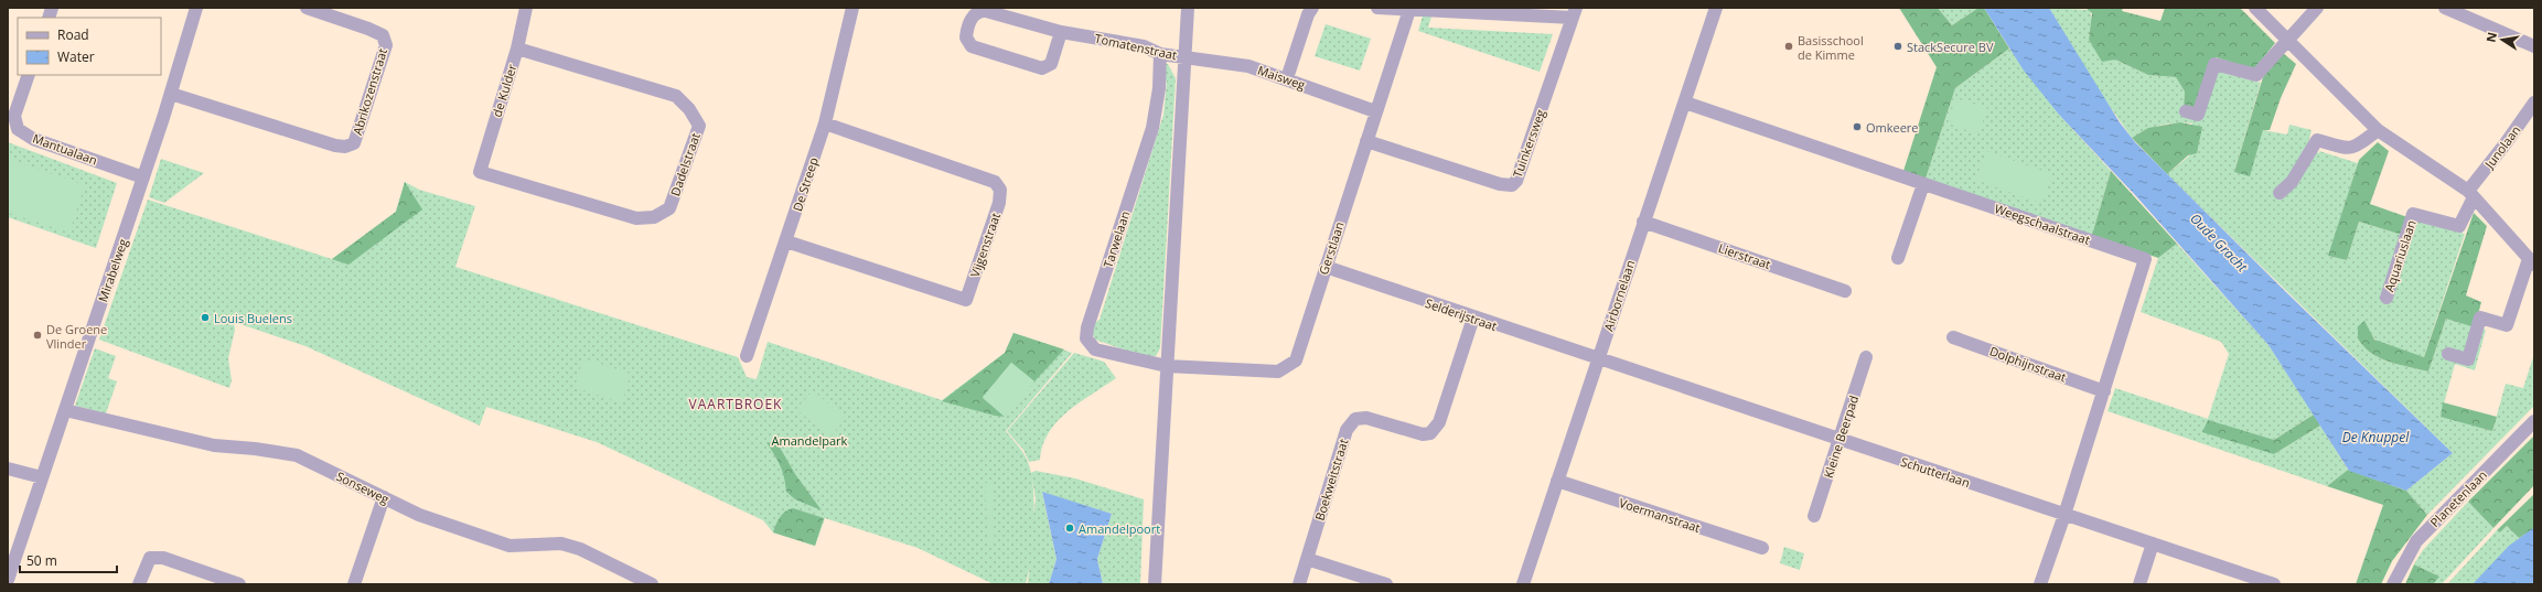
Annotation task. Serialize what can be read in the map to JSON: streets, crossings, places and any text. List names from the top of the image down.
{
  "streets": {
    "street": [
      "Tomatenstraat",
      "Maisweg",
      "de Kulder",
      "Abrikozenstraat",
      "Tuinkersweg",
      "Junolaan",
      "Mantualaan",
      "Dadelstraat",
      "De Streep",
      "Weegschaalstraat",
      "Tarwelaan",
      "Vijgenstraat",
      "Gerstlaan",
      "Lierstraat",
      "Aquariuslaan",
      "Mirabelweg",
      "Airbornelaan",
      "Selderijstraat",
      "Dolphijnstraat",
      "Kleine Beerpad",
      "Schutterlaan",
      "Boekweitstraat",
      "Sonseweg",
      "Planetenlaan",
      "Voermanstraat"
    ]
  },
  "crossings": [
    ["Tomatenstraat", "Maisweg"],
    ["Tomatenstraat", "Tarwelaan"],
    ["Maisweg", "Gerstlaan"],
    ["de Kulder", "Dadelstraat"],
    ["Abrikozenstraat", "Mirabelweg"],
    ["Tuinkersweg", "Gerstlaan"],
    ["Junolaan", "Aquariuslaan"],
    ["Mantualaan", "Mirabelweg"],
    ["De Streep", "Vijgenstraat"],
    ["Weegschaalstraat", "Airbornelaan"],
    ["Weegschaalstraat", "Dolphijnstraat"],
    ["Weegschaalstraat", "Schutterlaan"],
    ["Tarwelaan", "Gerstlaan"],
    ["Gerstlaan", "Selderijstraat"],
    ["Lierstraat", "Airbornelaan"],
    ["Mirabelweg", "Sonseweg"],
    ["Airbornelaan", "Selderijstraat"],
    ["Airbornelaan", "Schutterlaan"],
    ["Airbornelaan", "Voermanstraat"],
    ["Selderijstraat", "Schutterlaan"],
    ["Selderijstraat", "Boekweitstraat"],
    ["Kleine Beerpad", "Schutterlaan"]
  ],
  "districts": ["VAARTBROEK"],
  "water": ["Oude Gracht", "De Knuppel"],
  "parks": ["Amandelpark"],
  "places": [
    "Basisschool de Kimme",
    "StackSecure BV",
    "Omkeere",
    "Louis Buelens",
    "De Groene Vlinder",
    "Amandelpoort"
  ],
  "legend": ["Road", "Water"],
  "scale_bar": "50 m",
  "north": "left"
}
